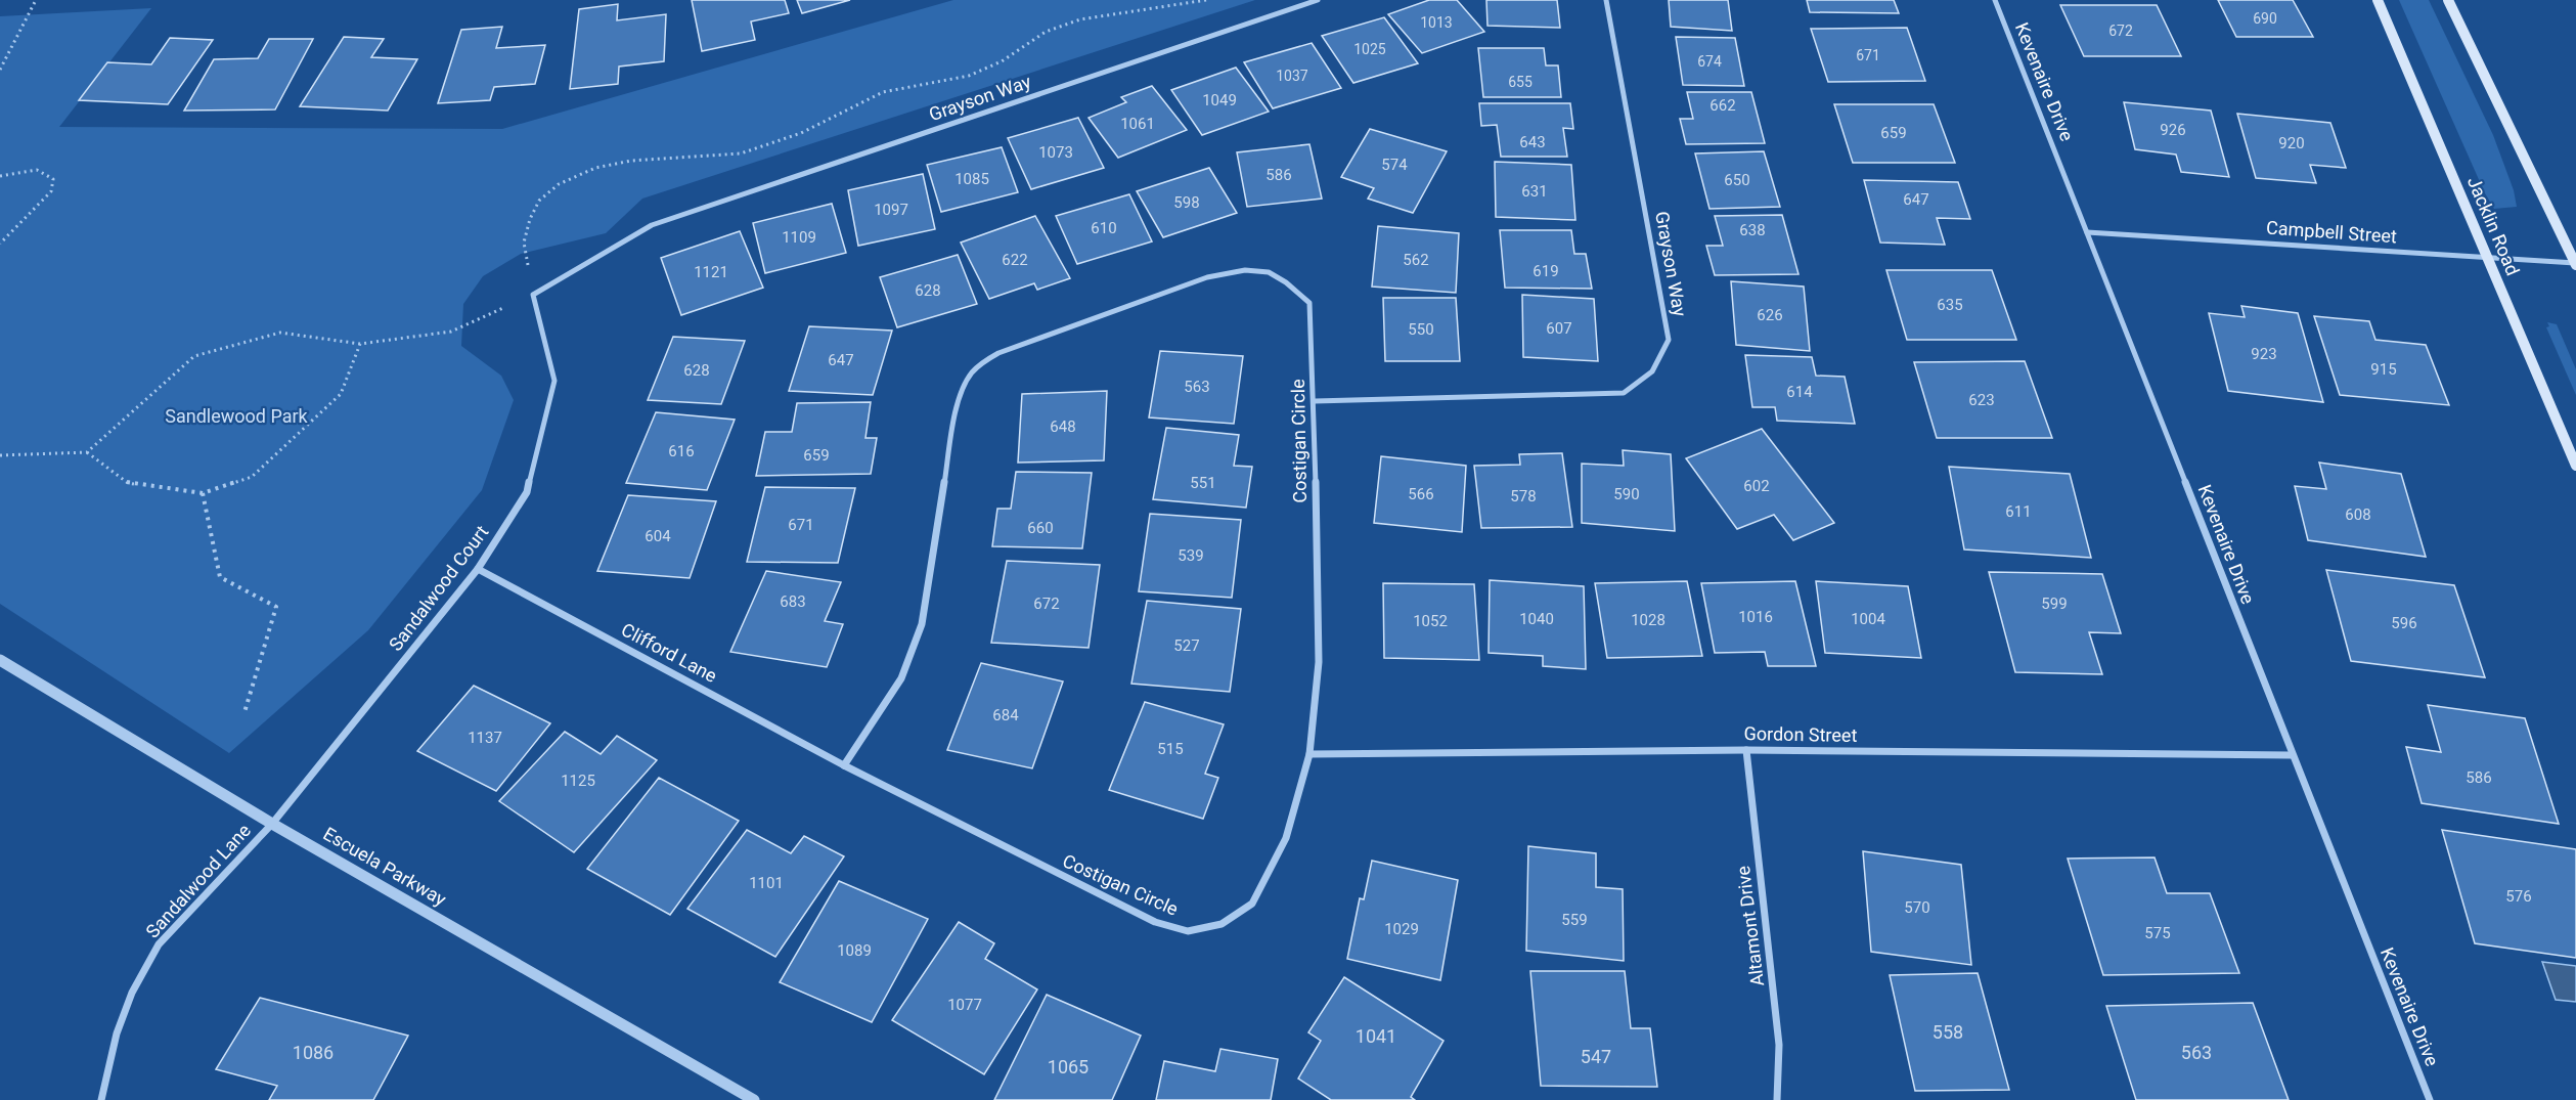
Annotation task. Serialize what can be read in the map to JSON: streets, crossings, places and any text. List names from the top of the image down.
{
  "streets": {
    "main road": ["Jacklin Road"],
    "street": [
      "Kevenaire Drive",
      "Grayson Way",
      "Campbell Street",
      "Costigan Circle",
      "Sandalwood Court",
      "Clifford Lane",
      "Gordon Street",
      "Escuela Parkway",
      "Sandalwood Lane",
      "Altamont Drive"
    ]
  },
  "crossings": [
    ["Kevenaire Drive", "Campbell Street"],
    ["Kevenaire Drive", "Gordon Street"],
    ["Grayson Way", "Costigan Circle"],
    ["Grayson Way", "Sandalwood Court"],
    ["Jacklin Road", "Campbell Street"],
    ["Costigan Circle", "Clifford Lane"],
    ["Costigan Circle", "Gordon Street"],
    ["Sandalwood Court", "Clifford Lane"],
    ["Sandalwood Court", "Escuela Parkway"],
    ["Sandalwood Court", "Sandalwood Lane"],
    ["Gordon Street", "Altamont Drive"],
    ["Escuela Parkway", "Sandalwood Lane"]
  ],
  "parks": ["Sandlewood Park"],
  "house_numbers": [
    "690",
    "1013",
    "672",
    "1025",
    "671",
    "674",
    "1037",
    "655",
    "1049",
    "662",
    "1061",
    "926",
    "659",
    "643",
    "920",
    "1073",
    "574",
    "586",
    "1085",
    "650",
    "631",
    "647",
    "598",
    "1097",
    "610",
    "638",
    "1109",
    "622",
    "562",
    "619",
    "1121",
    "628",
    "635",
    "626",
    "607",
    "550",
    "923",
    "647",
    "915",
    "628",
    "563",
    "614",
    "623",
    "648",
    "616",
    "659",
    "551",
    "602",
    "566",
    "590",
    "578",
    "611",
    "608",
    "671",
    "660",
    "604",
    "539",
    "683",
    "672",
    "599",
    "1016",
    "1040",
    "1004",
    "1028",
    "1052",
    "596",
    "527",
    "684",
    "1137",
    "515",
    "586",
    "1125",
    "1101",
    "576",
    "570",
    "559",
    "1029",
    "575",
    "1089",
    "1077",
    "558",
    "1041",
    "1086",
    "563",
    "547",
    "1065"
  ]
}
